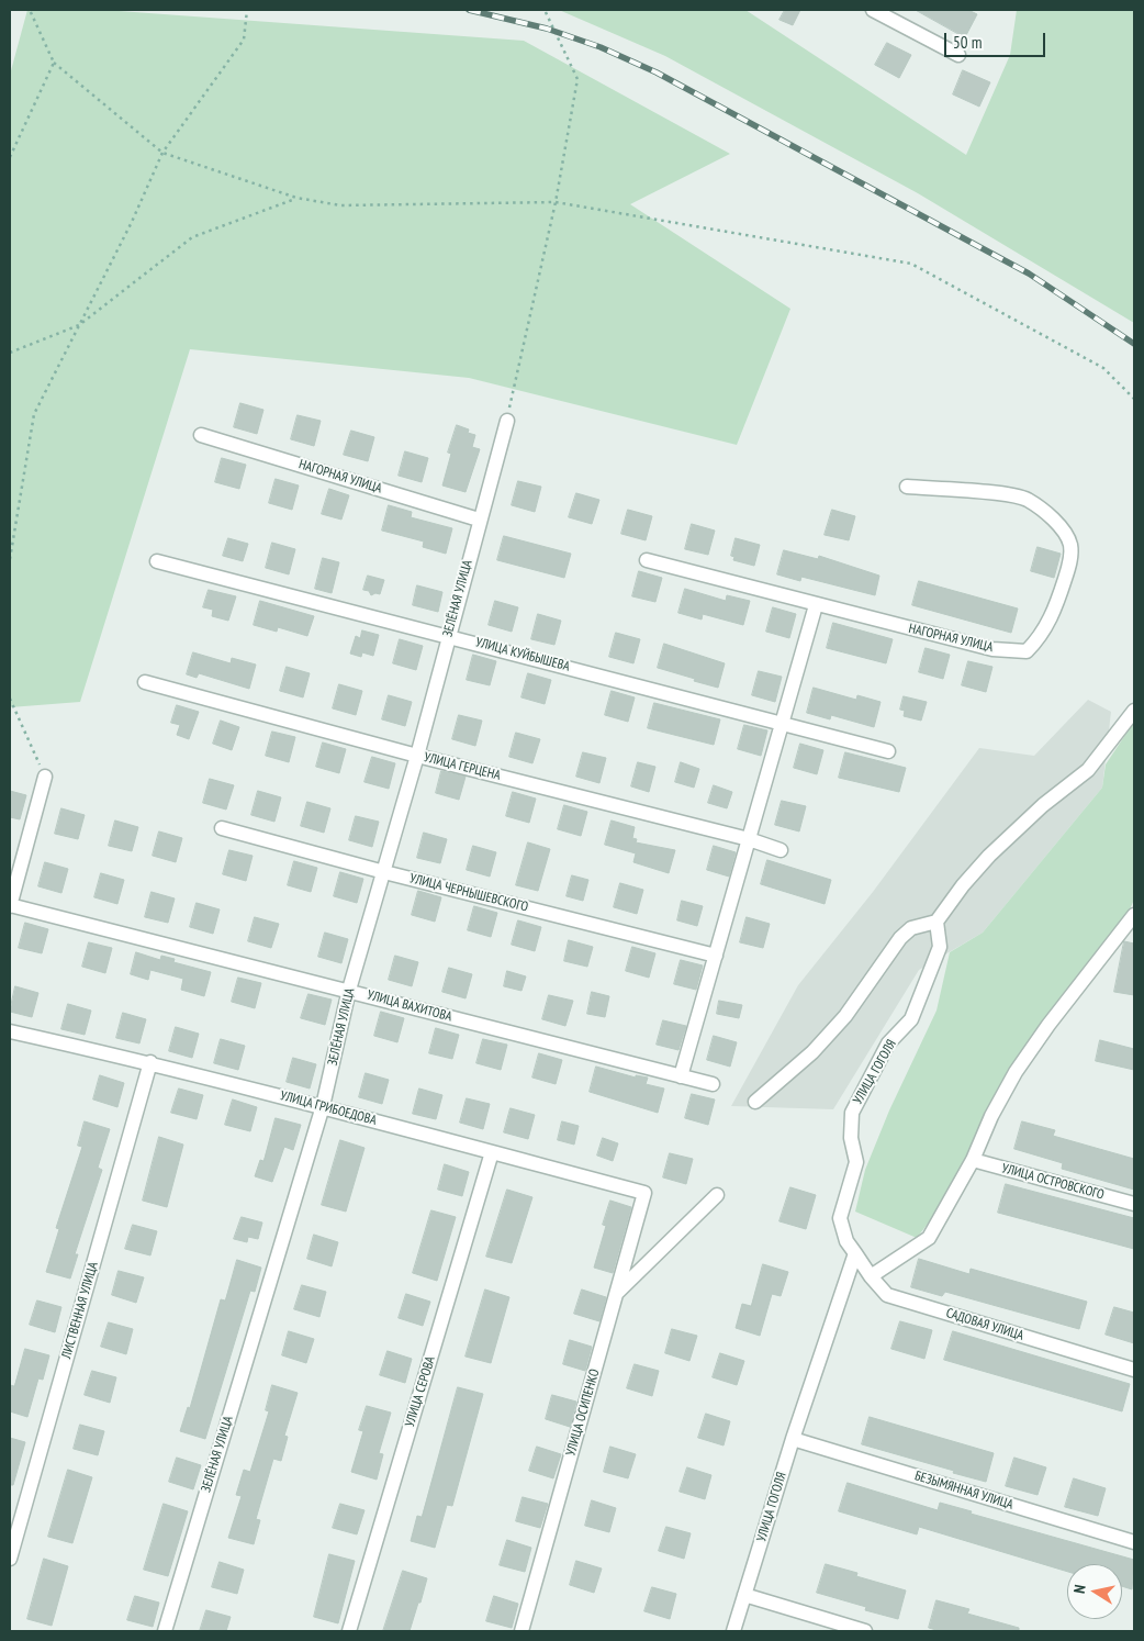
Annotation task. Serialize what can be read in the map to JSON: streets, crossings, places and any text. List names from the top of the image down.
{
  "streets": {
    "street": [
      "НАГОРНАЯ УЛИЦА",
      "ЗЕЛЁНАЯ УЛИЦА",
      "УЛИЦА КУЙБЫШЕВА",
      "УЛИЦА ГЕРЦЕНА",
      "УЛИЦА ЧЕРНЫШЕВСКОГО",
      "УЛИЦА ВАХИТОВА",
      "УЛИЦА ГОГОЛЯ",
      "УЛИЦА ГРИБОЕДОВА",
      "УЛИЦА ОСТРОВСКОГО",
      "ЛИСТВЕННАЯ УЛИЦА",
      "САДОВАЯ УЛИЦА",
      "УЛИЦА СЕРОВА",
      "УЛИЦА ОСИПЕНКО",
      "БЕЗЫМЯННАЯ УЛИЦА"
    ]
  },
  "crossings": [
    ["НАГОРНАЯ УЛИЦА", "ЗЕЛЁНАЯ УЛИЦА"],
    ["ЗЕЛЁНАЯ УЛИЦА", "УЛИЦА КУЙБЫШЕВА"],
    ["ЗЕЛЁНАЯ УЛИЦА", "УЛИЦА ГЕРЦЕНА"],
    ["ЗЕЛЁНАЯ УЛИЦА", "УЛИЦА ЧЕРНЫШЕВСКОГО"],
    ["ЗЕЛЁНАЯ УЛИЦА", "УЛИЦА ВАХИТОВА"],
    ["ЗЕЛЁНАЯ УЛИЦА", "УЛИЦА ГРИБОЕДОВА"],
    ["УЛИЦА ГОГОЛЯ", "САДОВАЯ УЛИЦА"],
    ["УЛИЦА ГОГОЛЯ", "БЕЗЫМЯННАЯ УЛИЦА"],
    ["УЛИЦА ГРИБОЕДОВА", "ЛИСТВЕННАЯ УЛИЦА"],
    ["УЛИЦА ГРИБОЕДОВА", "УЛИЦА СЕРОВА"],
    ["УЛИЦА ГРИБОЕДОВА", "УЛИЦА ОСИПЕНКО"]
  ],
  "scale_bar": "50 m",
  "north": "left"
}
